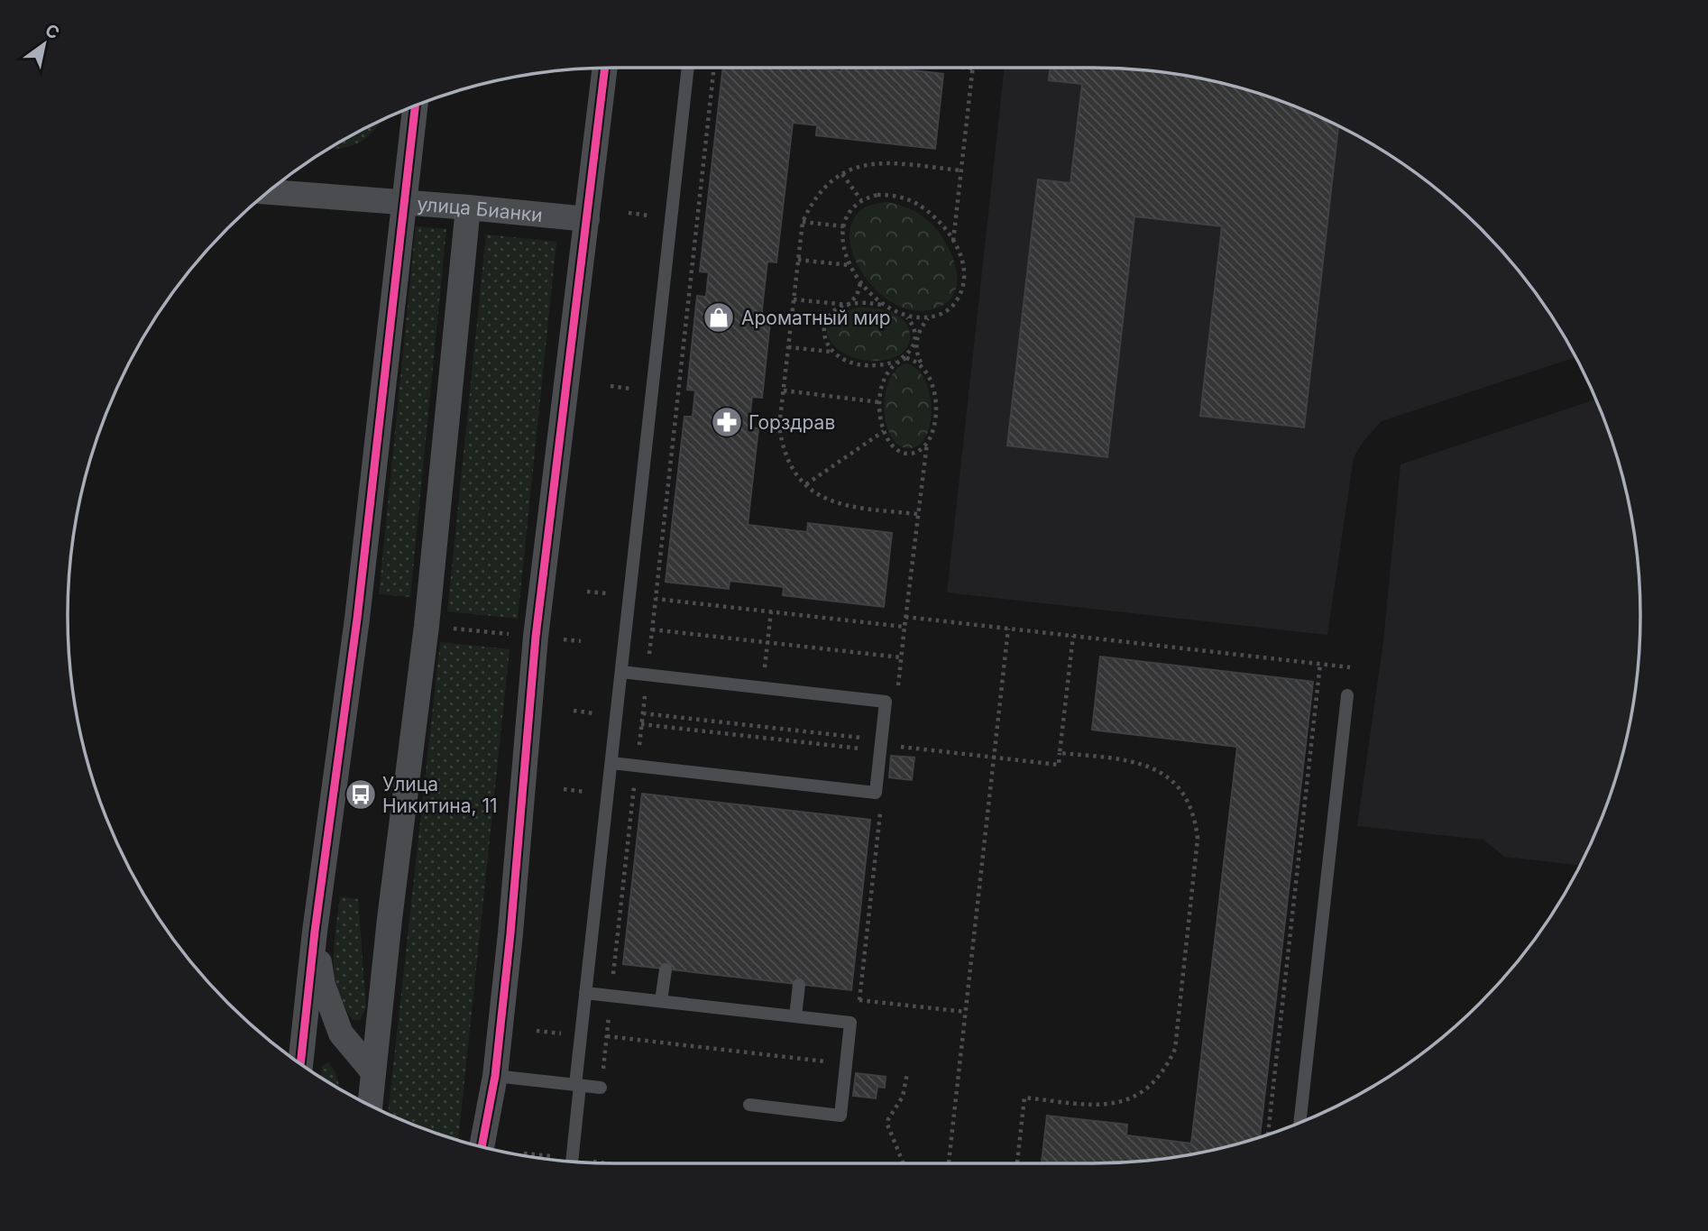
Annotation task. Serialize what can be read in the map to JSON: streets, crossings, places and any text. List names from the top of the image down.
{
  "streets": {
    "street": ["улица Бианки"]
  },
  "places": {
    "shop": ["Ароматный мир"],
    "pharmacy": ["Горздрав"],
    "bus stop": ["Улица Никитина, 11"]
  },
  "north": "top right"
}
